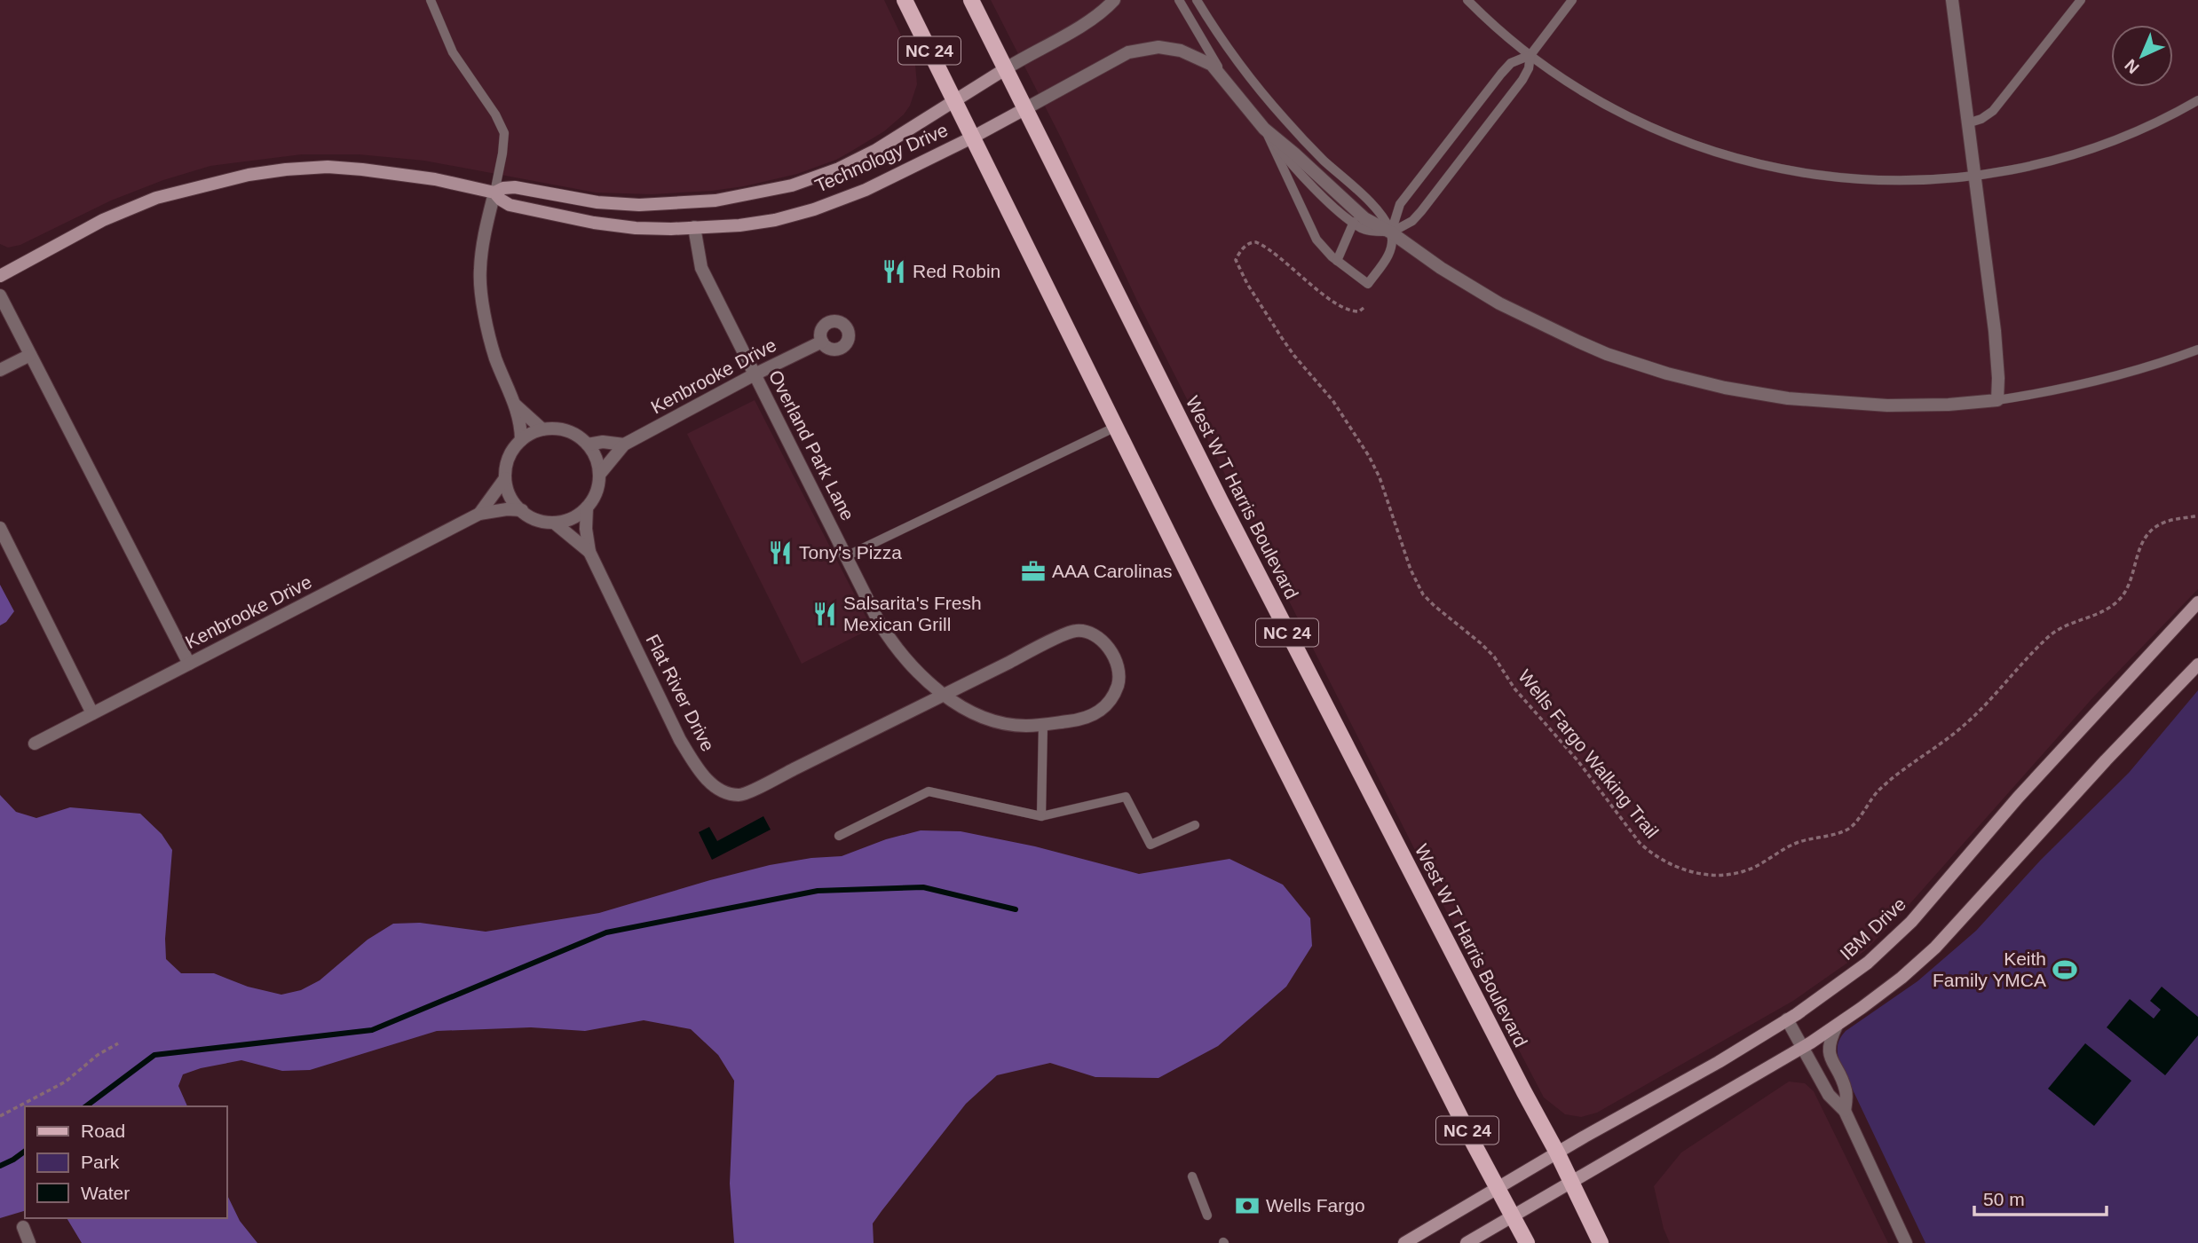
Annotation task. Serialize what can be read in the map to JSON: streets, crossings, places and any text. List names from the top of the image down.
{
  "streets": {
    "main road": ["NC 24", "West W T Harris Boulevard"],
    "street": [
      "Technology Drive",
      "Kenbrooke Drive",
      "Overland Park Lane",
      "Flat River Drive",
      "IBM Drive"
    ],
    "path": ["Wells Fargo Walking Trail"]
  },
  "crossings": [
    ["NC 24", "Technology Drive"],
    ["NC 24", "IBM Drive"],
    ["Technology Drive", "Overland Park Lane"],
    ["Technology Drive", "West W T Harris Boulevard"],
    ["Kenbrooke Drive", "Overland Park Lane"],
    ["Kenbrooke Drive", "Flat River Drive"],
    ["Overland Park Lane", "Flat River Drive"],
    ["West W T Harris Boulevard", "IBM Drive"]
  ],
  "places": {
    "restaurant": ["Red Robin", "Tony's Pizza", "Salsarita's Fresh Mexican Grill"],
    "office": ["AAA Carolinas"],
    "sports": ["Keith Family YMCA"],
    "bank": ["Wells Fargo"]
  },
  "legend": ["Road", "Park", "Water"],
  "scale_bar": "50 m",
  "north": "bottom left"
}
